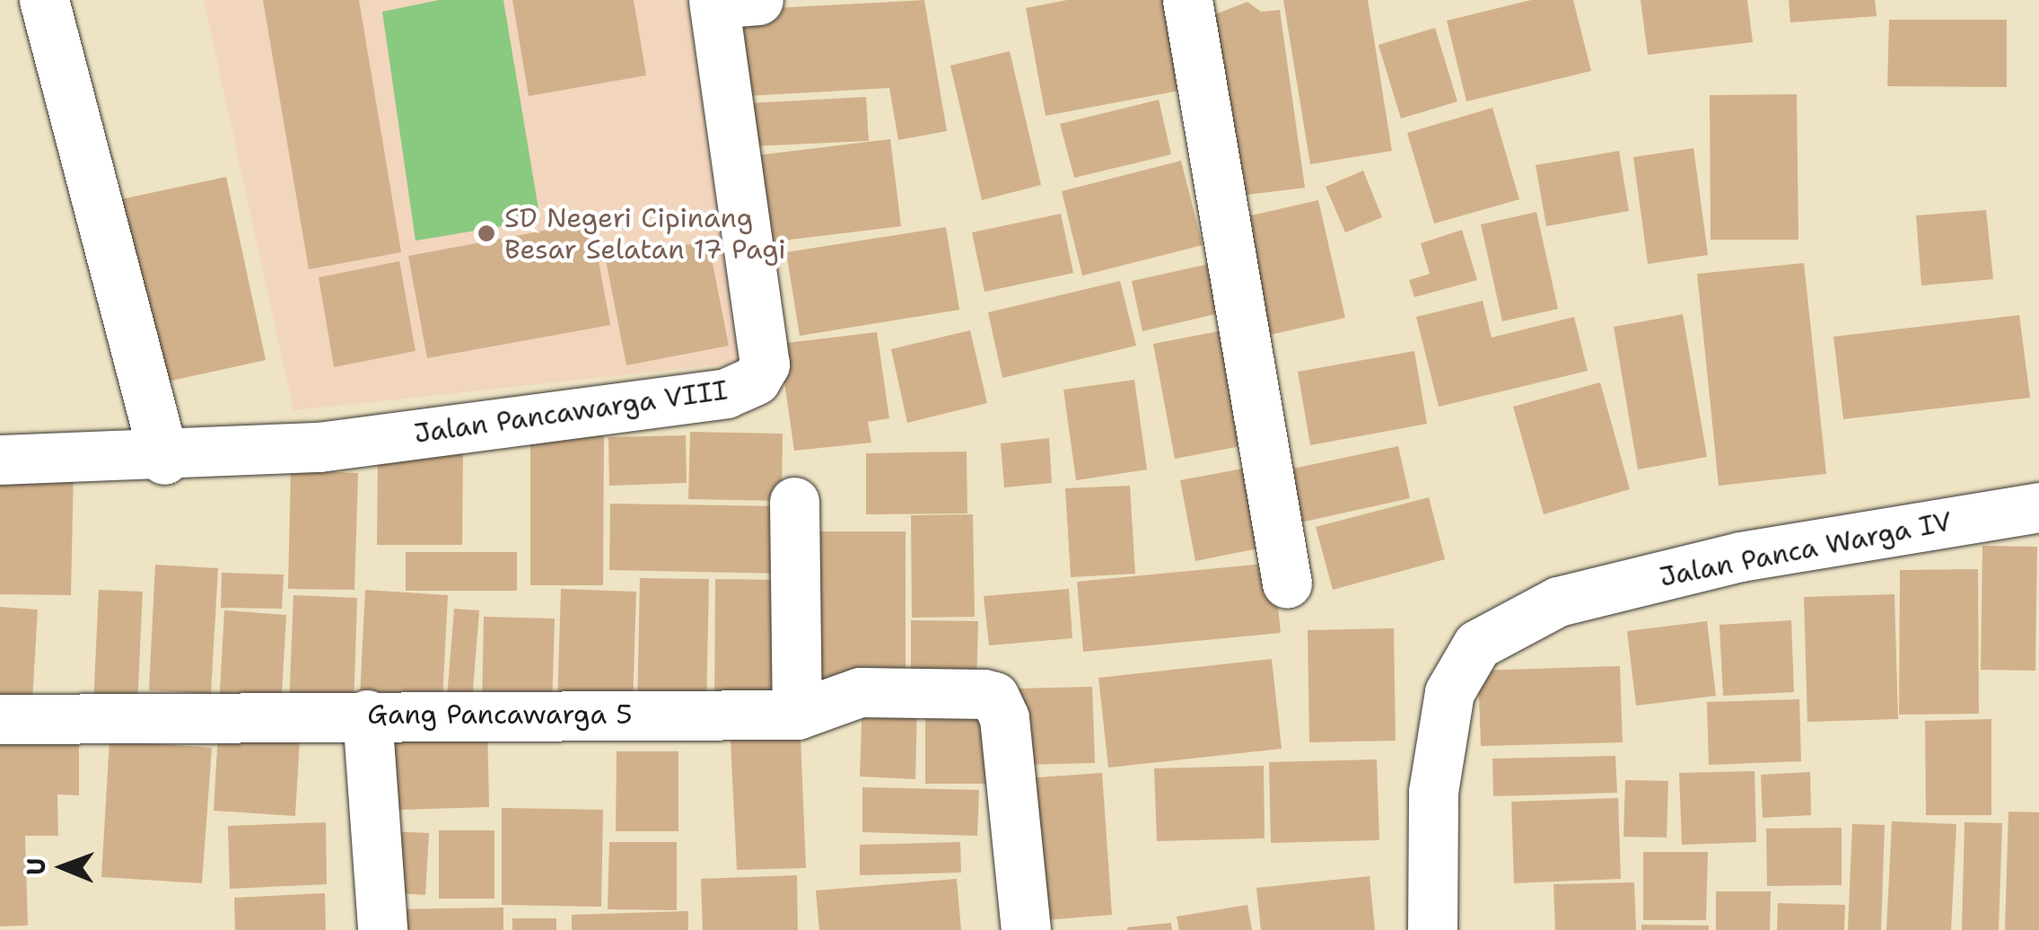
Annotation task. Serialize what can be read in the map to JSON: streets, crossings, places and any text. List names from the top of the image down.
{
  "streets": {
    "street": ["Jalan Pancawarga VIII", "Jalan Panca Warga IV", "Gang Pancawarga 5"]
  },
  "places": ["SD Negeri Cipinang Besar Selatan 17 Pagi"],
  "north": "left"
}
